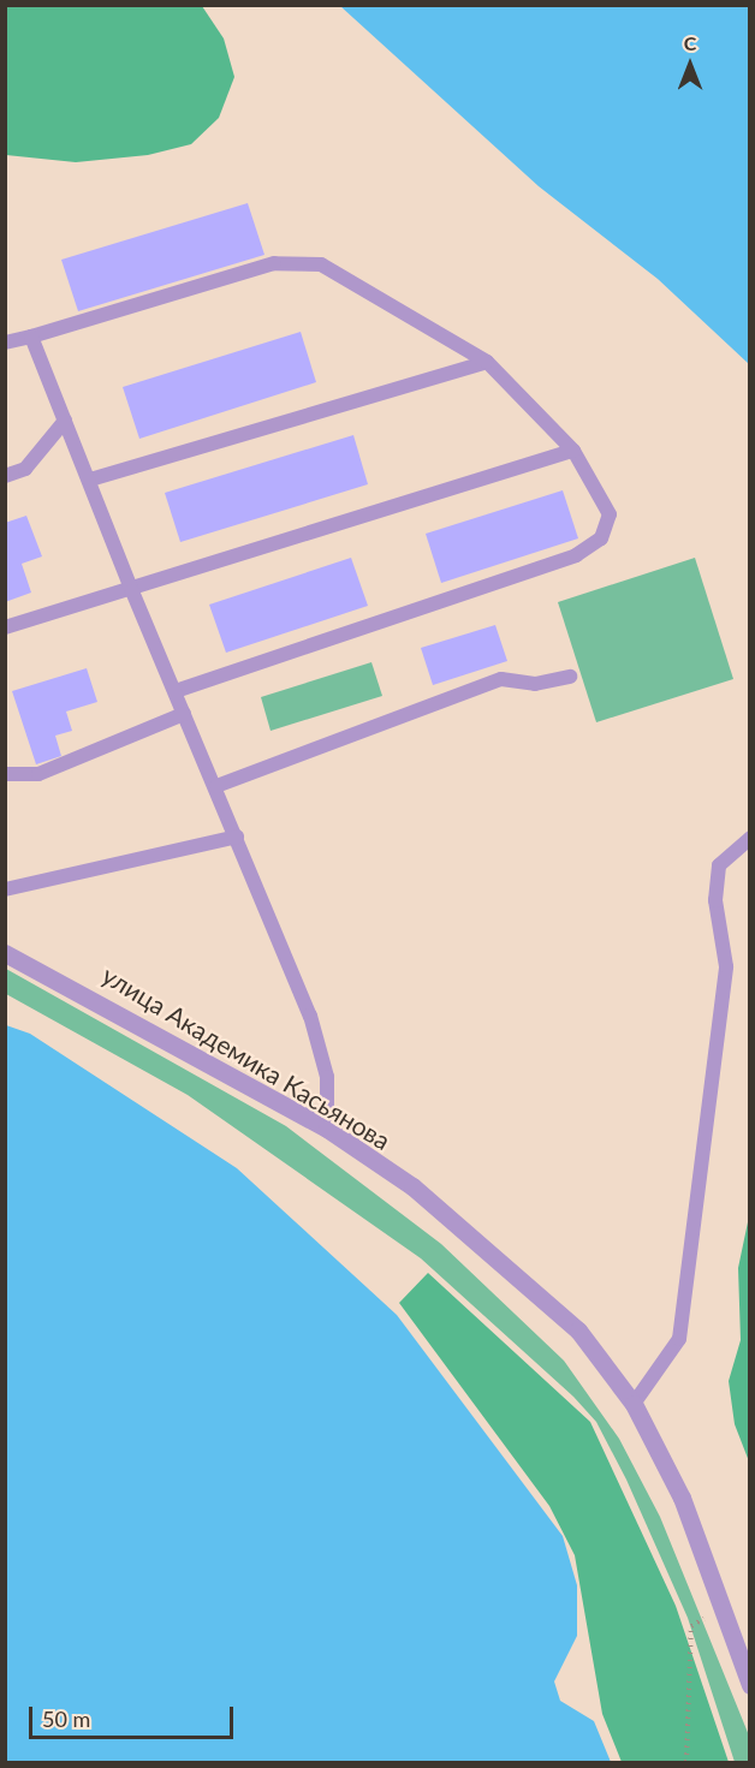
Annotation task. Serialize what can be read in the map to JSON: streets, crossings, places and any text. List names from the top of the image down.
{
  "streets": {
    "street": ["улица Академика Касьянова"]
  },
  "scale_bar": "50 m",
  "north": "top"
}
